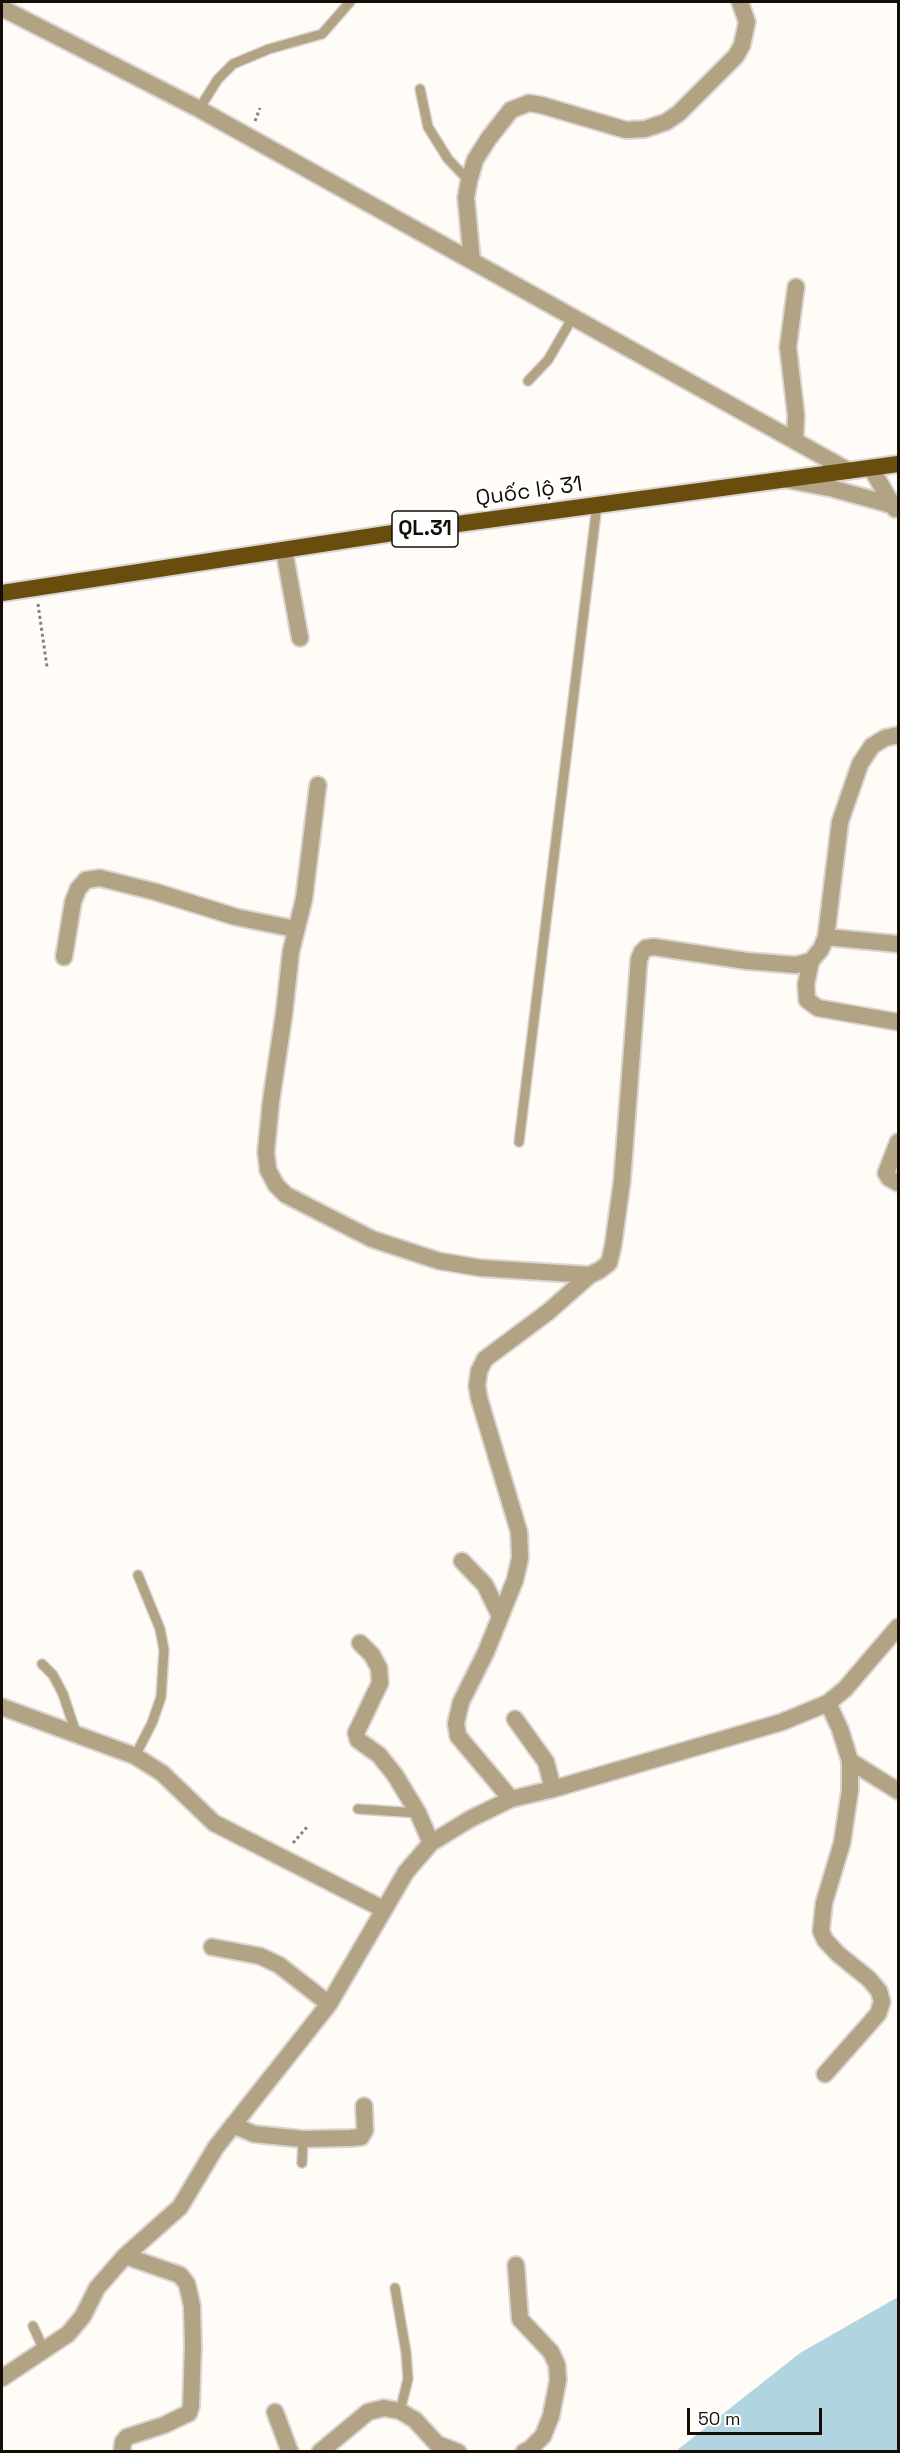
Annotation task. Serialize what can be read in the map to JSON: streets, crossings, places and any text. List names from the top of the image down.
{
  "streets": {
    "highway": ["Quốc lộ 31", "QL.31"]
  },
  "crossings": [
    ["Quốc lộ 31", "QL.31"]
  ],
  "scale_bar": "50 m"
}
